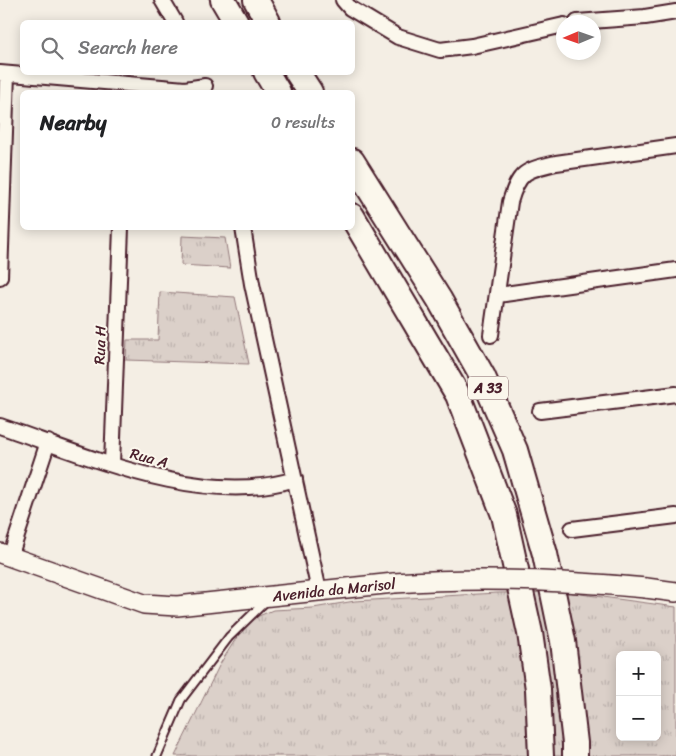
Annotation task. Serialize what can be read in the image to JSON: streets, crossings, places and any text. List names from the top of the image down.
{
  "streets": {
    "highway": ["A 33"],
    "street": ["Rua H", "Rua A", "Avenida da Marisol"]
  },
  "crossings": [
    ["Rua H", "Rua A"]
  ],
  "north": "left",
  "page": {
    "search": "Search here",
    "heading": ["Nearby", "0 results"],
    "map_buttons": ["+", "−"]
  }
}
